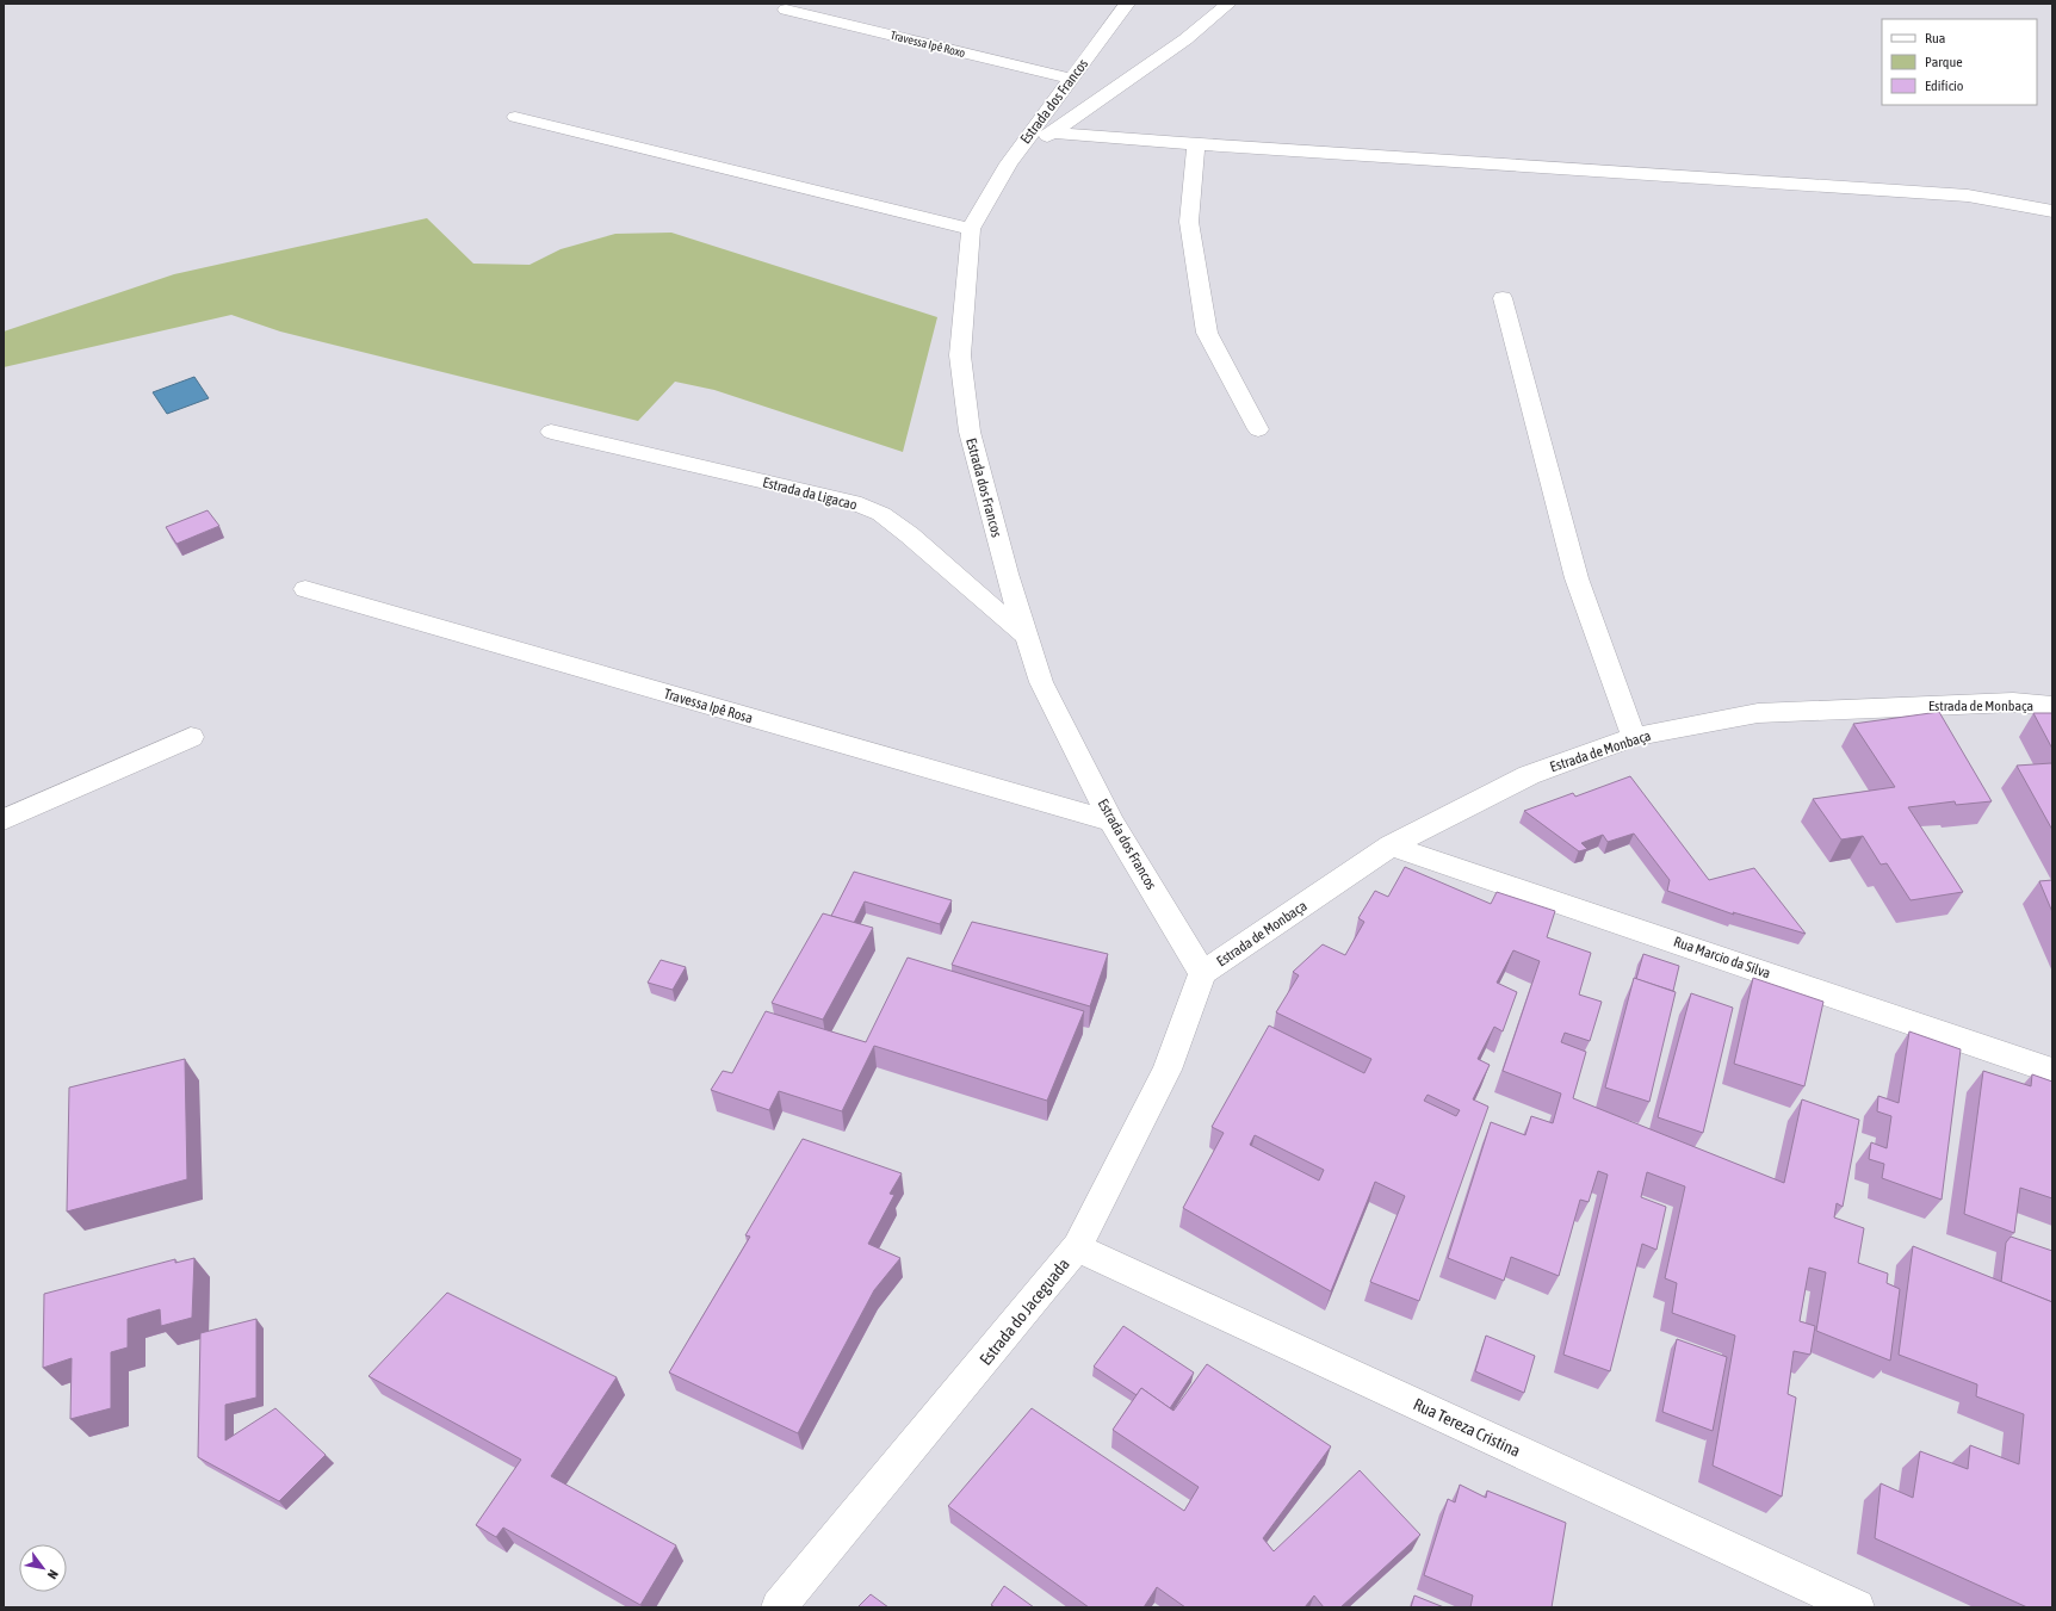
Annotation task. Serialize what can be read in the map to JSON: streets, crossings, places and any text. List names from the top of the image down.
{
  "streets": {
    "street": [
      "Travessa Ipê Roxo",
      "Estrada dos Francos",
      "Estrada da Ligacao",
      "Travessa Ipê Rosa",
      "Estrada de Monbaça",
      "Rua Marcio da Silva",
      "Estrada do Jaceguada",
      "Rua Tereza Cristina"
    ]
  },
  "crossings": [
    ["Travessa Ipê Roxo", "Estrada dos Francos"],
    ["Estrada dos Francos", "Estrada da Ligacao"],
    ["Estrada dos Francos", "Travessa Ipê Rosa"],
    ["Estrada dos Francos", "Estrada de Monbaça"],
    ["Estrada dos Francos", "Estrada do Jaceguada"],
    ["Estrada de Monbaça", "Rua Marcio da Silva"],
    ["Estrada de Monbaça", "Estrada do Jaceguada"],
    ["Estrada do Jaceguada", "Rua Tereza Cristina"]
  ],
  "legend": ["Rua", "Parque", "Edifício"],
  "north": "bottom right"
}
